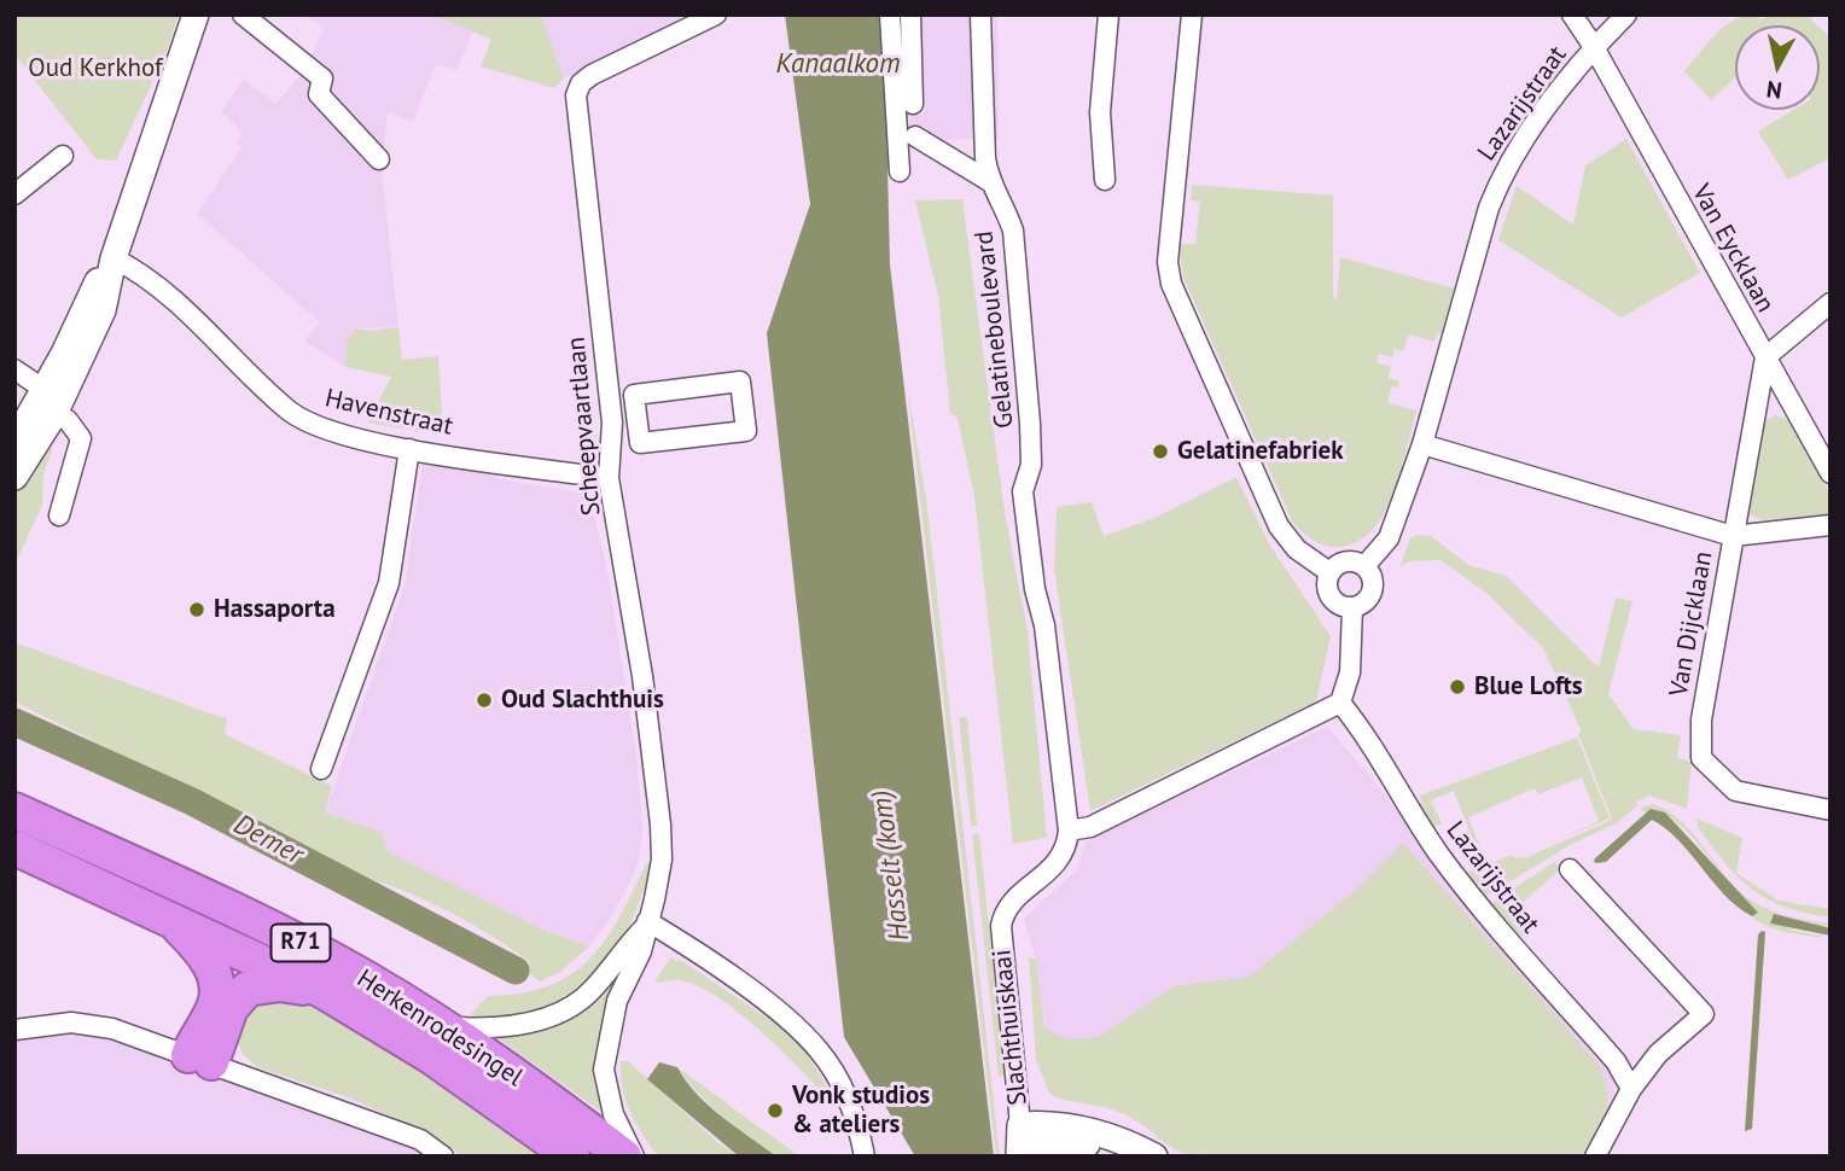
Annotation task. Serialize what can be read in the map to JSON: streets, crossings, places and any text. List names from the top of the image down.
{
  "streets": {
    "highway": ["R71", "Herkenrodesingel"],
    "street": [
      "Lazarijstraat",
      "Van Eycklaan",
      "Gelatineboulevard",
      "Havenstraat",
      "Scheepvaartlaan",
      "Van Dijcklaan",
      "Slachthuiskaai"
    ]
  },
  "crossings": [
    ["Lazarijstraat", "Van Eycklaan"],
    ["Van Eycklaan", "Van Dijcklaan"],
    ["Gelatineboulevard", "Slachthuiskaai"],
    ["Havenstraat", "Scheepvaartlaan"]
  ],
  "water": ["Kanaalkom", "Demer", "Hasselt (kom)"],
  "parks": ["Oud Kerkhof"],
  "places": [
    "Gelatinefabriek",
    "Hassaporta",
    "Blue Lofts",
    "Oud Slachthuis",
    "Vonk studios & ateliers"
  ],
  "north": "bottom"
}
